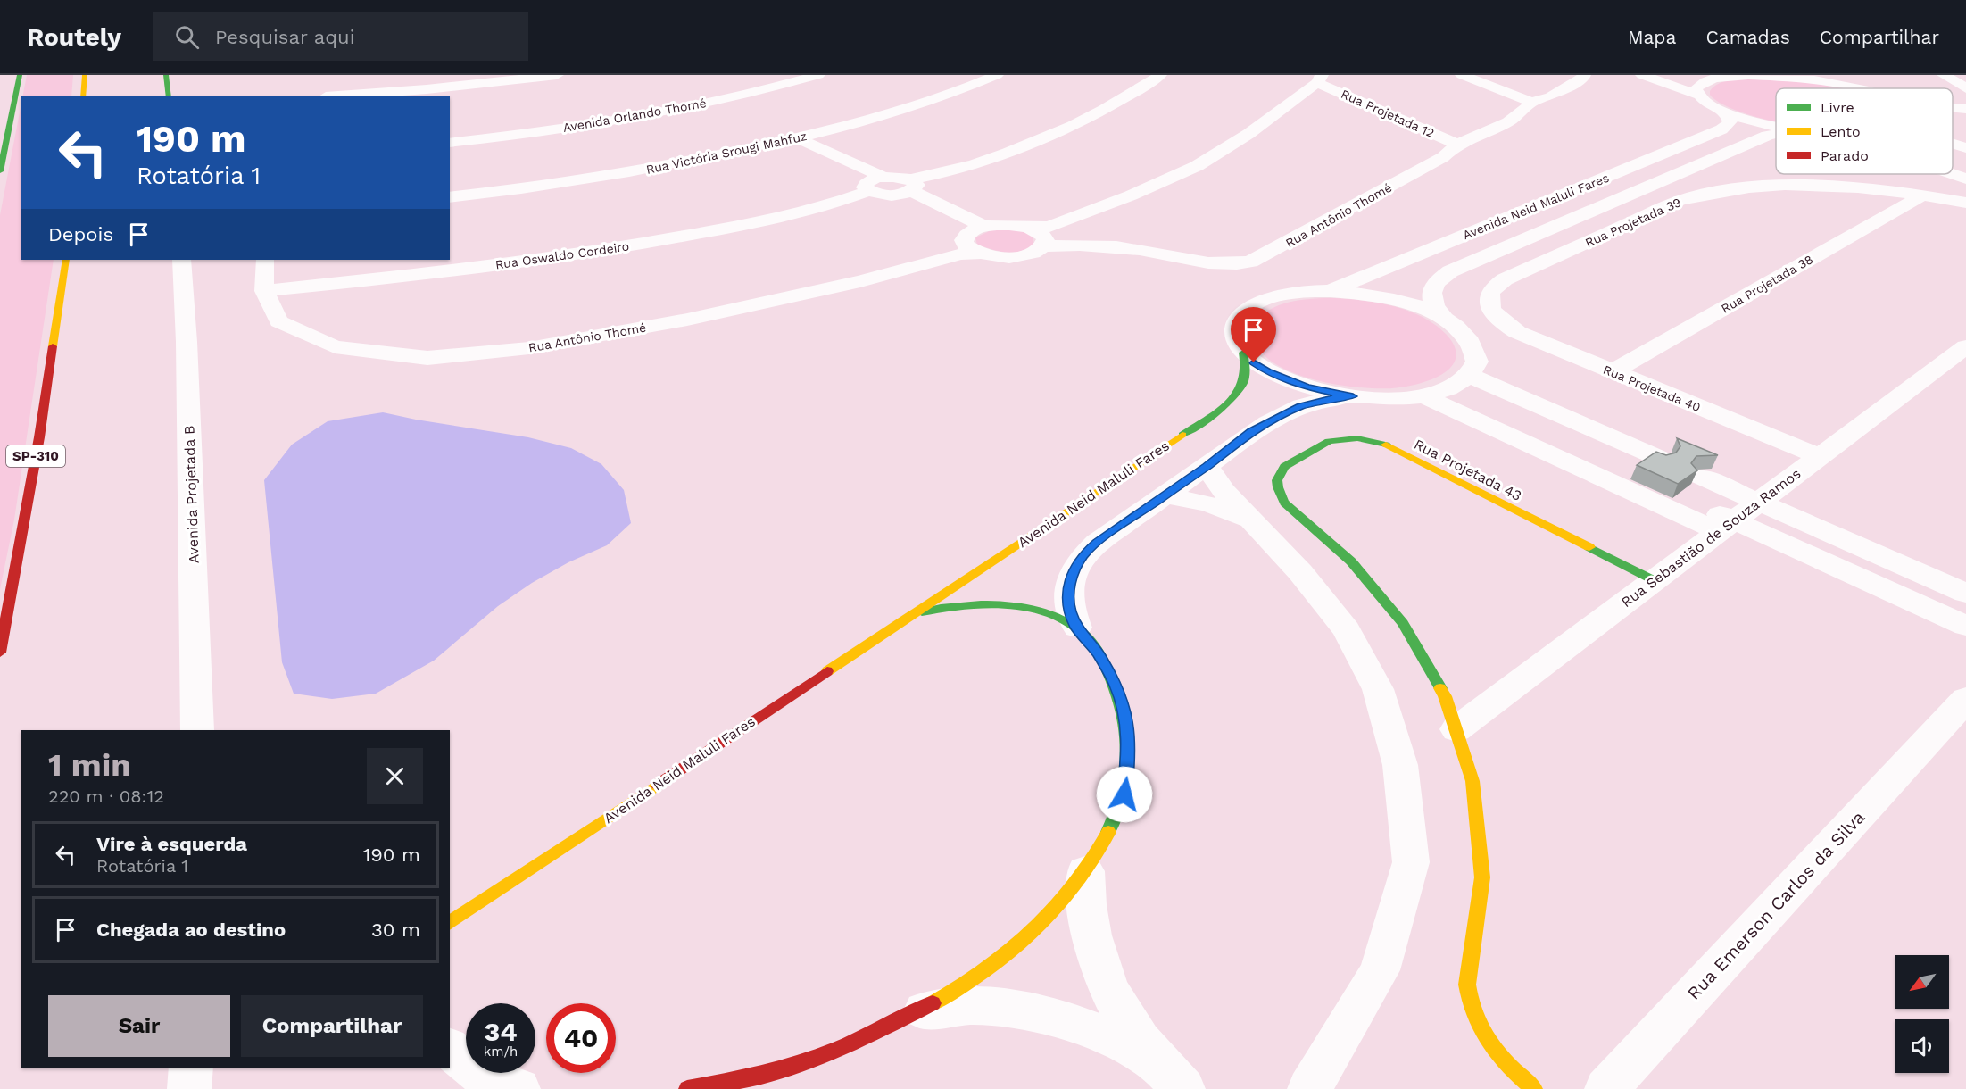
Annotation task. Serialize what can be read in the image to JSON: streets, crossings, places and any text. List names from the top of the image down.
{
  "streets": {
    "main road": ["Avenida Neid Maluli Fares", "SP-310", "Rua Projetada 43"],
    "street": [
      "Rua Projetada 12",
      "Avenida Orlando Thomé",
      "Rua Victória Srougi Mahfuz",
      "Rua Antônio Thomé",
      "Rua Projetada 39",
      "Rua Oswaldo Cordeiro",
      "Rua Projetada 38",
      "Rua Projetada 40",
      "Avenida Projetada B",
      "Rua Sebastião de Souza Ramos",
      "Rua Emerson Carlos da Silva"
    ]
  },
  "crossings": [
    ["Rua Projetada 12", "Rua Antônio Thomé"],
    ["Rua Antônio Thomé", "Rua Oswaldo Cordeiro"],
    ["Rua Projetada 39", "Rua Projetada 38"],
    ["Rua Projetada 39", "Rua Projetada 40"],
    ["Rua Projetada 38", "Rua Projetada 40"],
    ["Rua Projetada 40", "Rua Sebastião de Souza Ramos"],
    ["Rua Projetada 43", "Rua Sebastião de Souza Ramos"]
  ],
  "legend": ["Livre", "Lento", "Parado"],
  "north": "bottom left",
  "page": {
    "header": "Routely",
    "search": "Pesquisar aqui",
    "nav": ["Mapa", "Camadas", "Compartilhar"],
    "turn": ["190 m", "Rotatória 1"],
    "then": "Depois",
    "heading": ["1 min", "220 m · 08:12"],
    "list": [
      {
        "name": "Vire à esquerda",
        "note": "Rotatória 1",
        "value": "190 m"
      },
      {
        "name": "Chegada ao destino",
        "value": "30 m"
      }
    ],
    "buttons": ["Sair", "Compartilhar"],
    "speed": "34 km/h",
    "limit": "40"
  }
}
